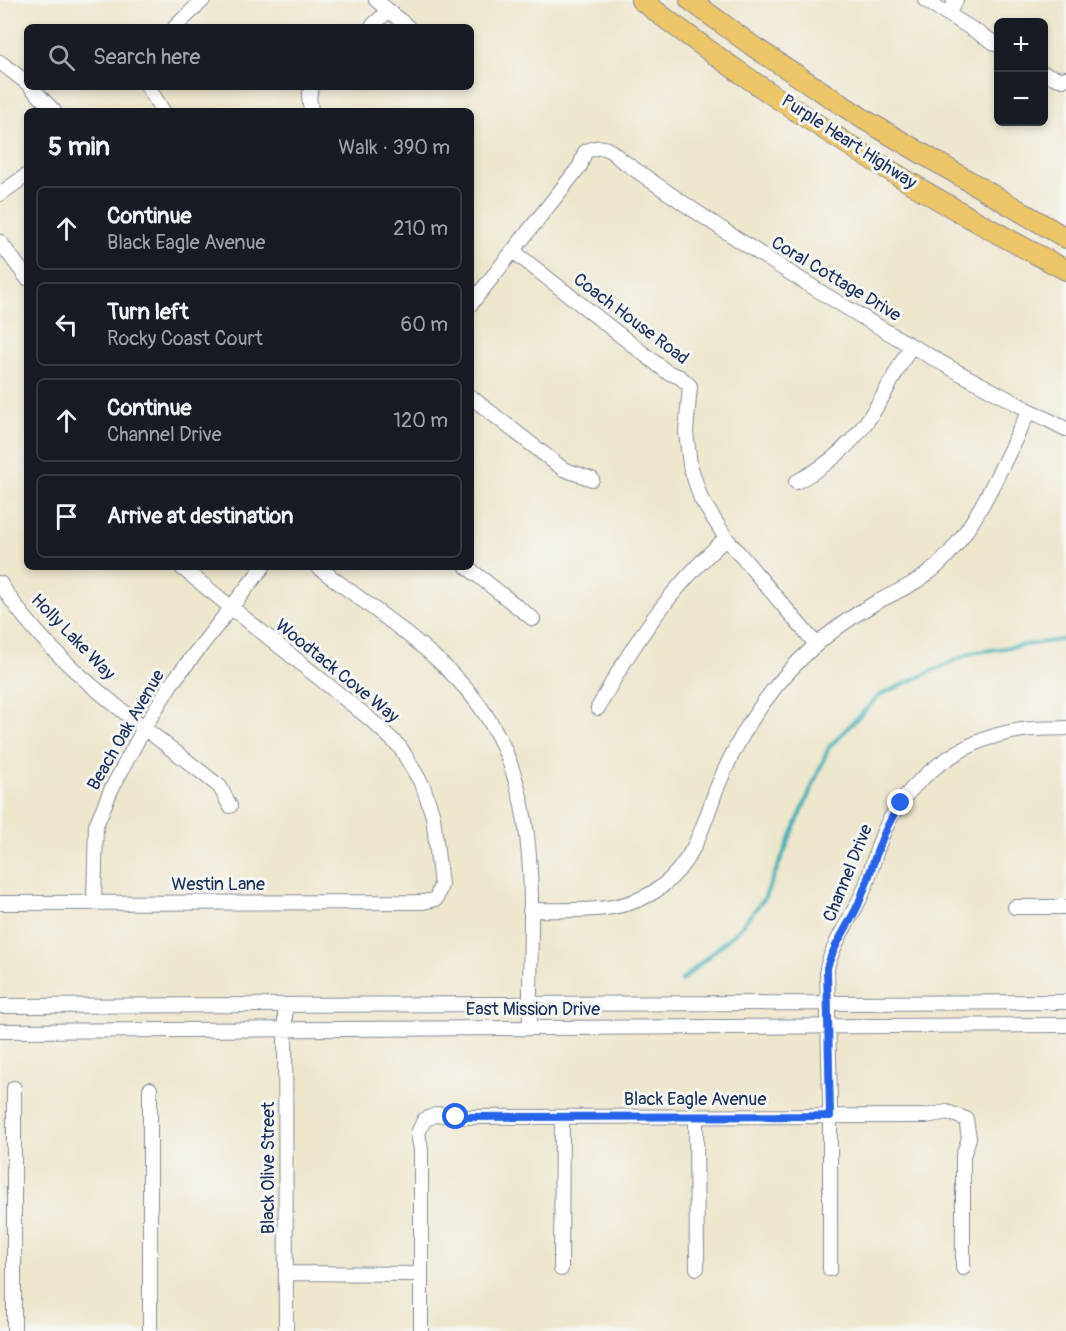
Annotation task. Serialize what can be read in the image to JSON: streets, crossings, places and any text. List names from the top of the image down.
{
  "streets": {
    "highway": ["Purple Heart Highway"],
    "street": [
      "Coral Cottage Drive",
      "Coach House Road",
      "Holly Lake Way",
      "Woodtack Cove Way",
      "Beach Oak Avenue",
      "Channel Drive",
      "Westin Lane",
      "East Mission Drive",
      "Black Eagle Avenue",
      "Black Olive Street"
    ]
  },
  "crossings": [
    ["Coral Cottage Drive", "Coach House Road"],
    ["Holly Lake Way", "Beach Oak Avenue"],
    ["Woodtack Cove Way", "Beach Oak Avenue"],
    ["Woodtack Cove Way", "Westin Lane"],
    ["Beach Oak Avenue", "Westin Lane"],
    ["Channel Drive", "East Mission Drive"],
    ["Channel Drive", "Black Eagle Avenue"],
    ["East Mission Drive", "Black Olive Street"]
  ],
  "page": {
    "map_buttons": ["+", "−"],
    "search": "Search here",
    "heading": ["5 min", "Walk · 390 m"],
    "list": [
      ["Continue", "Black Eagle Avenue", "210 m"],
      ["Turn left", "Rocky Coast Court", "60 m"],
      ["Continue", "Channel Drive", "120 m"],
      "Arrive at destination"
    ]
  }
}
